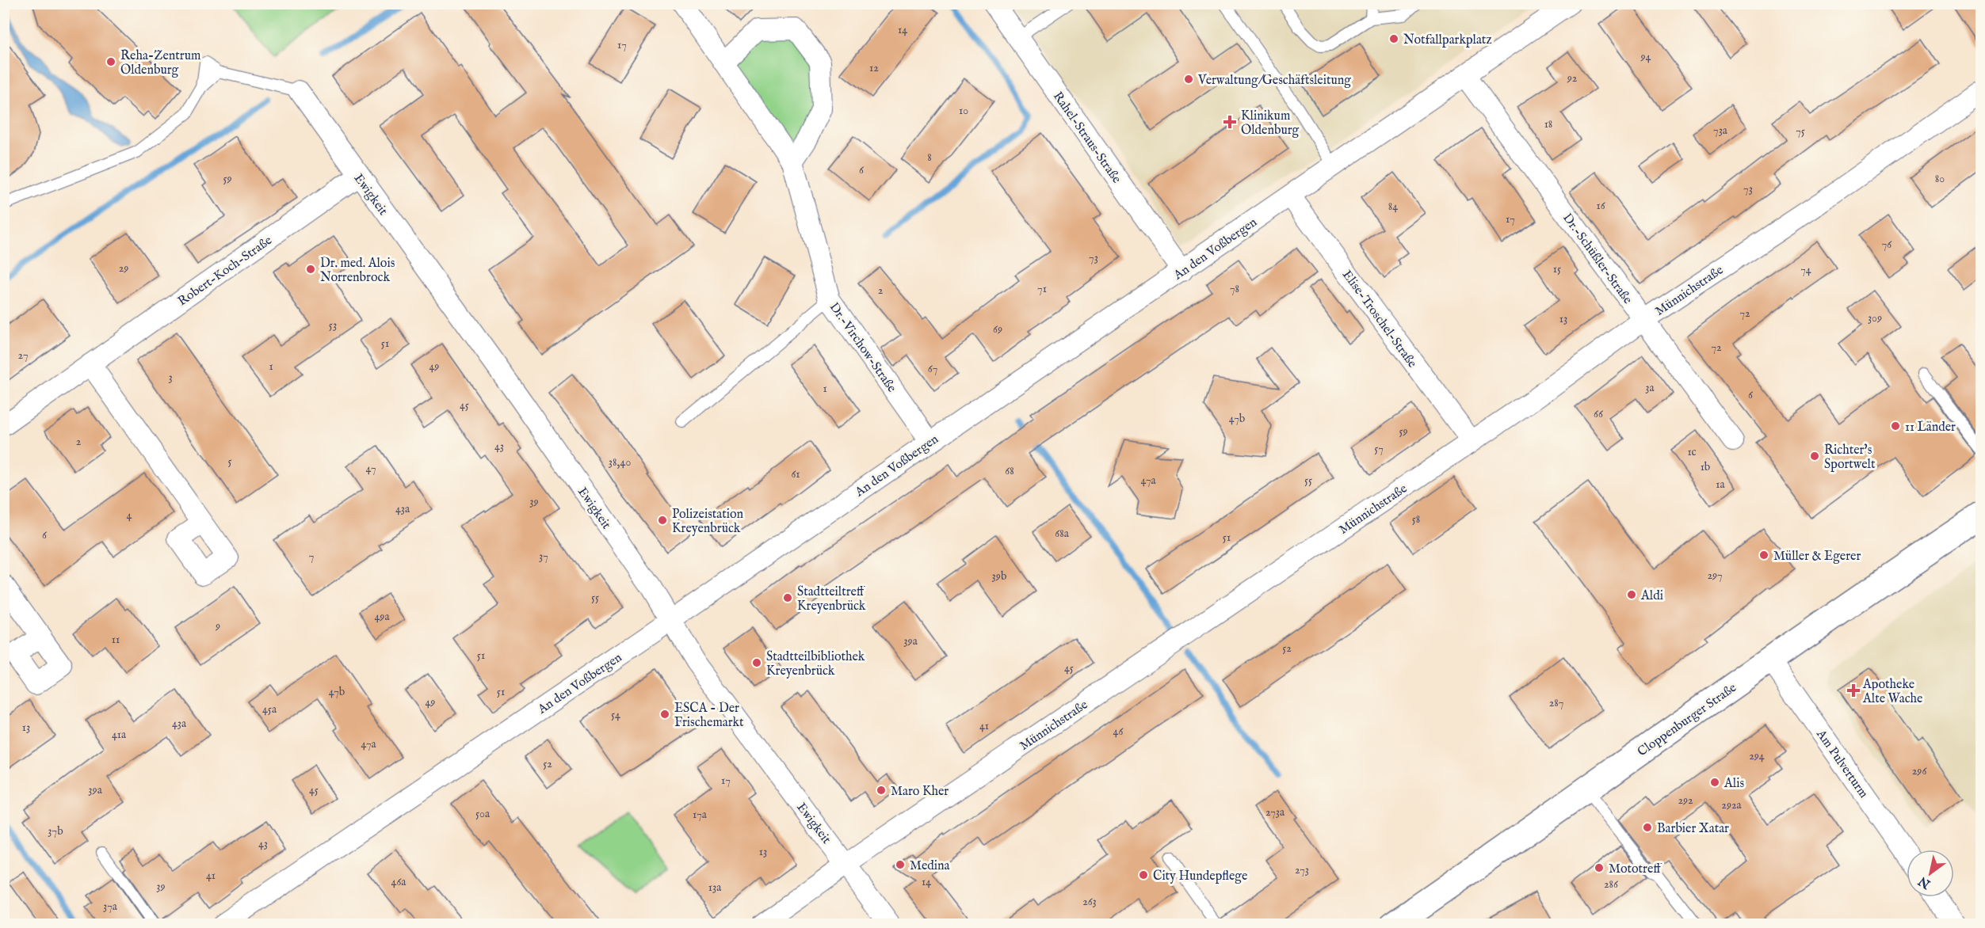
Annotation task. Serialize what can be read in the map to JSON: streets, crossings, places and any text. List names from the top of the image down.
{
  "streets": {
    "main road": ["Cloppenburger Straße"],
    "street": [
      "Rahel-Straus-Straße",
      "Ewigkeit",
      "An den Voßbergen",
      "Dr.-Schüßler-Straße",
      "Robert-Koch-Straße",
      "Münnichstraße",
      "Elise-Troschel-Straße",
      "Dr.-Virchow-Straße",
      "Am Pulverturm"
    ]
  },
  "crossings": [
    ["Rahel-Straus-Straße", "An den Voßbergen"],
    ["Ewigkeit", "An den Voßbergen"],
    ["Ewigkeit", "Robert-Koch-Straße"],
    ["Ewigkeit", "Münnichstraße"],
    ["An den Voßbergen", "Dr.-Schüßler-Straße"],
    ["An den Voßbergen", "Elise-Troschel-Straße"],
    ["An den Voßbergen", "Dr.-Virchow-Straße"],
    ["Dr.-Schüßler-Straße", "Münnichstraße"],
    ["Münnichstraße", "Elise-Troschel-Straße"],
    ["Cloppenburger Straße", "Am Pulverturm"]
  ],
  "places": {
    "other": [
      "Notfallparkplatz",
      "Reha-Zentrum Oldenburg",
      "Verwaltung/Geschäftsleitung",
      "Dr. med. Alois Norrenbrock",
      "11 Länder",
      "Richter's Sportwelt",
      "Polizeistation Kreyenbrück",
      "Müller & Egerer",
      "Aldi",
      "Stadtteiltreff Kreyenbrück",
      "Stadtteilbibliothek Kreyenbrück",
      "ESCA - Der Frischemarkt",
      "Alis",
      "Maro Kher",
      "Barbier Xatar",
      "Medina",
      "Mototreff",
      "City Hundepflege"
    ],
    "health": ["Klinikum Oldenburg", "Apotheke Alte Wache"]
  },
  "house_numbers": [
    "14",
    "17",
    "94",
    "12",
    "92",
    "10",
    "18",
    "73a",
    "75",
    "8",
    "6",
    "59",
    "80",
    "73",
    "16",
    "84",
    "17",
    "76",
    "73",
    "29",
    "15",
    "74",
    "71",
    "78",
    "2",
    "72",
    "309",
    "13",
    "53",
    "69",
    "51",
    "72",
    "27",
    "1",
    "49",
    "67",
    "3",
    "3a",
    "1",
    "6",
    "45",
    "66",
    "47b",
    "59",
    "2",
    "43",
    "57",
    "1c",
    "5",
    "38,40",
    "1b",
    "47",
    "68",
    "61",
    "47a",
    "55",
    "1a",
    "39",
    "43a",
    "4",
    "58",
    "68a",
    "6",
    "51",
    "7",
    "37",
    "297",
    "39b",
    "55",
    "49a",
    "9",
    "11",
    "39a",
    "52",
    "51",
    "45",
    "47b",
    "51",
    "49",
    "287",
    "45a",
    "54",
    "43a",
    "41",
    "13",
    "46",
    "41a",
    "47a",
    "294",
    "52",
    "296",
    "17",
    "39a",
    "45",
    "292",
    "292a",
    "273a",
    "50a",
    "17a",
    "37b",
    "43",
    "13",
    "273",
    "41",
    "46a",
    "14",
    "286",
    "39",
    "13a",
    "263",
    "37a"
  ],
  "north": "bottom left"
}
